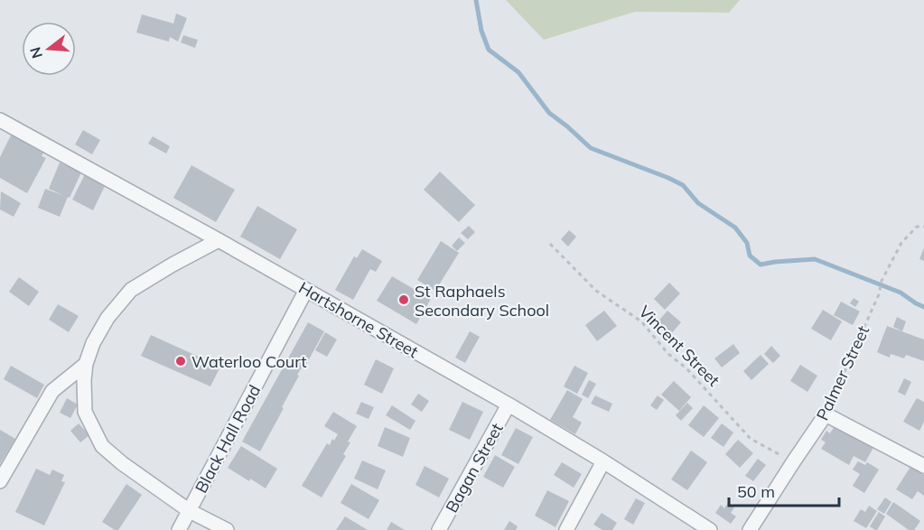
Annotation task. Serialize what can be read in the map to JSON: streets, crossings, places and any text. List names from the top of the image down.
{
  "streets": {
    "street": [
      "Hartshorne Street",
      "Palmer Street",
      "Black Hall Road",
      "Bagan Street"
    ],
    "path": ["Vincent Street"]
  },
  "crossings": [
    ["Hartshorne Street", "Black Hall Road"],
    ["Hartshorne Street", "Bagan Street"],
    ["Vincent Street", "Palmer Street"]
  ],
  "places": ["St Raphaels Secondary School", "Waterloo Court"],
  "scale_bar": "50 m",
  "north": "left"
}
